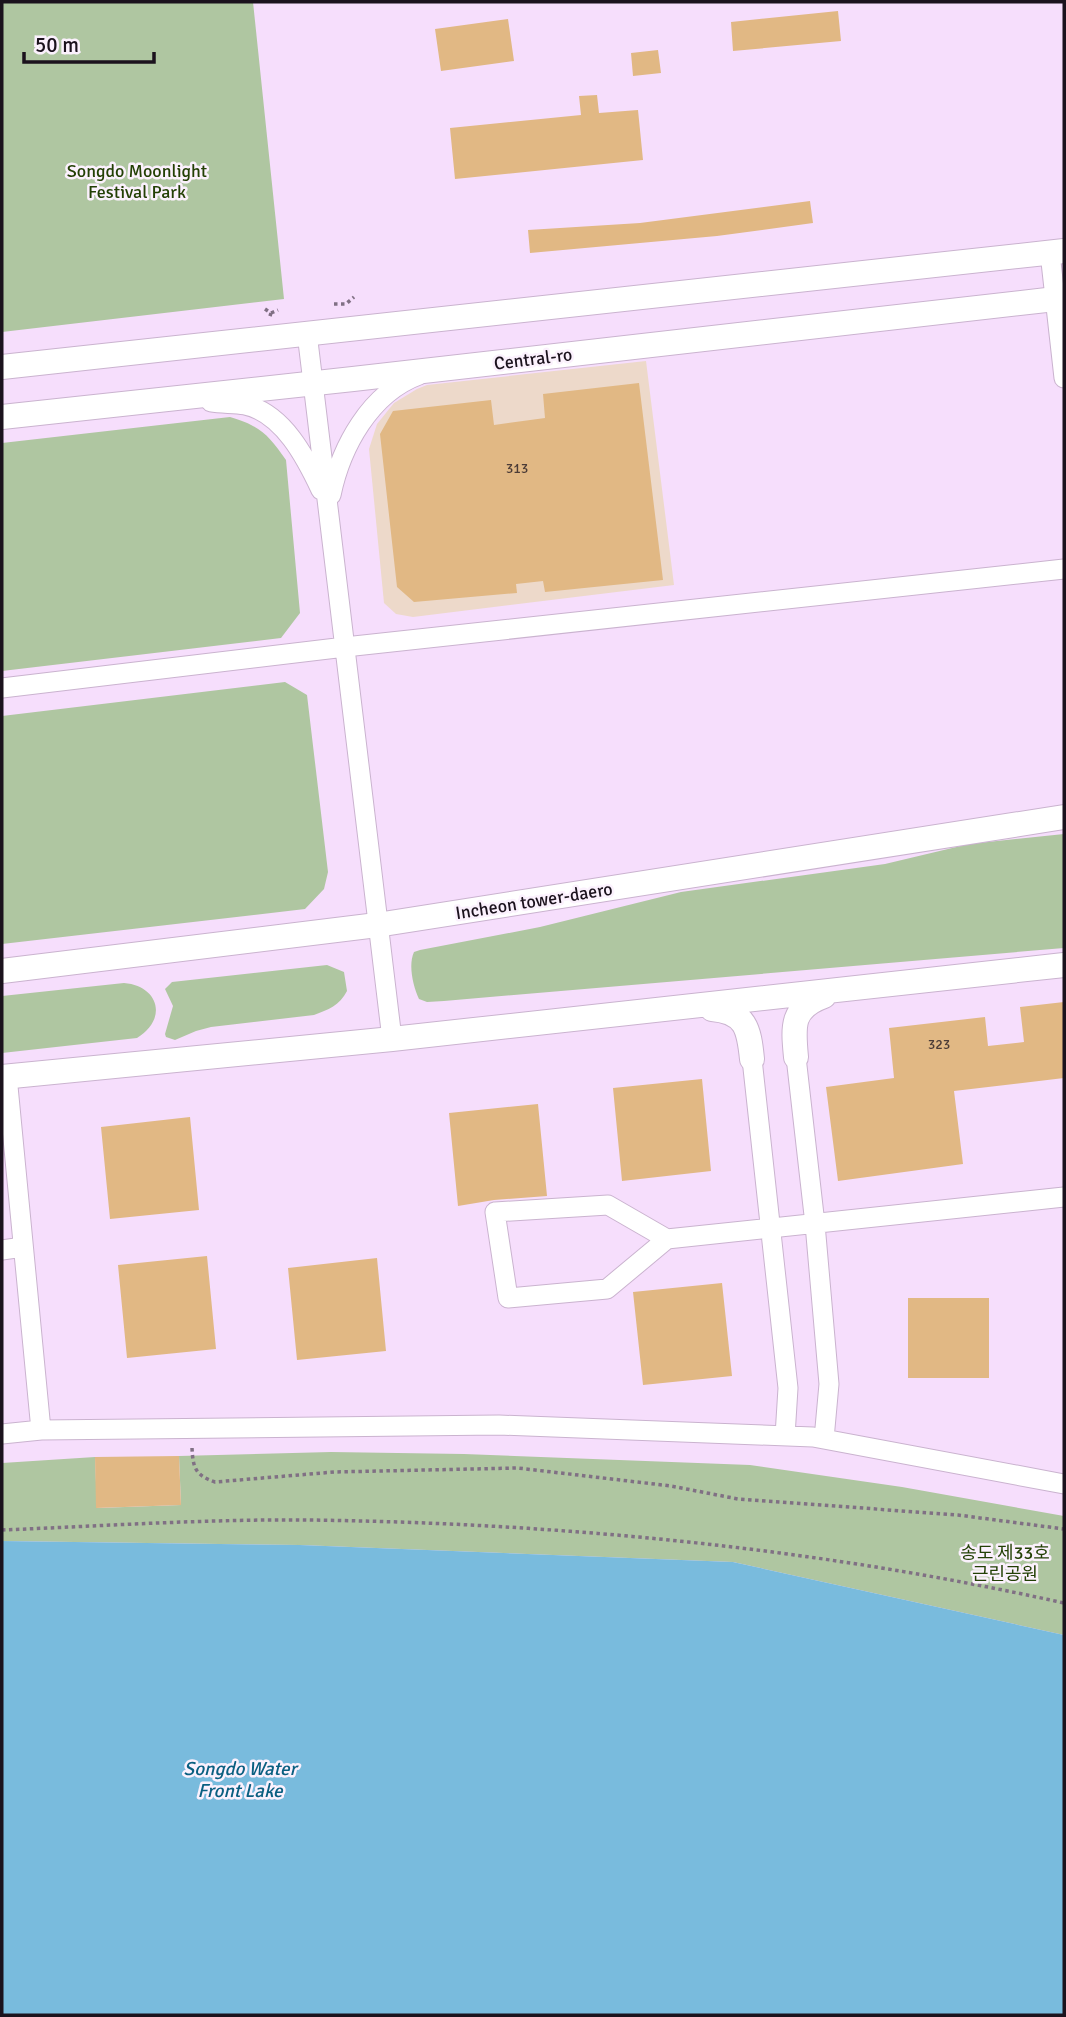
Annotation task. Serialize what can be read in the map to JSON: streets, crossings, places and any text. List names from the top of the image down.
{
  "streets": {
    "main road": ["Central-ro", "Incheon tower-daero"]
  },
  "water": ["Songdo Water Front Lake"],
  "parks": ["Songdo Moonlight Festival Park", "송도 제33호 근린공원"],
  "house_numbers": ["313", "323"],
  "scale_bar": "50 m"
}
